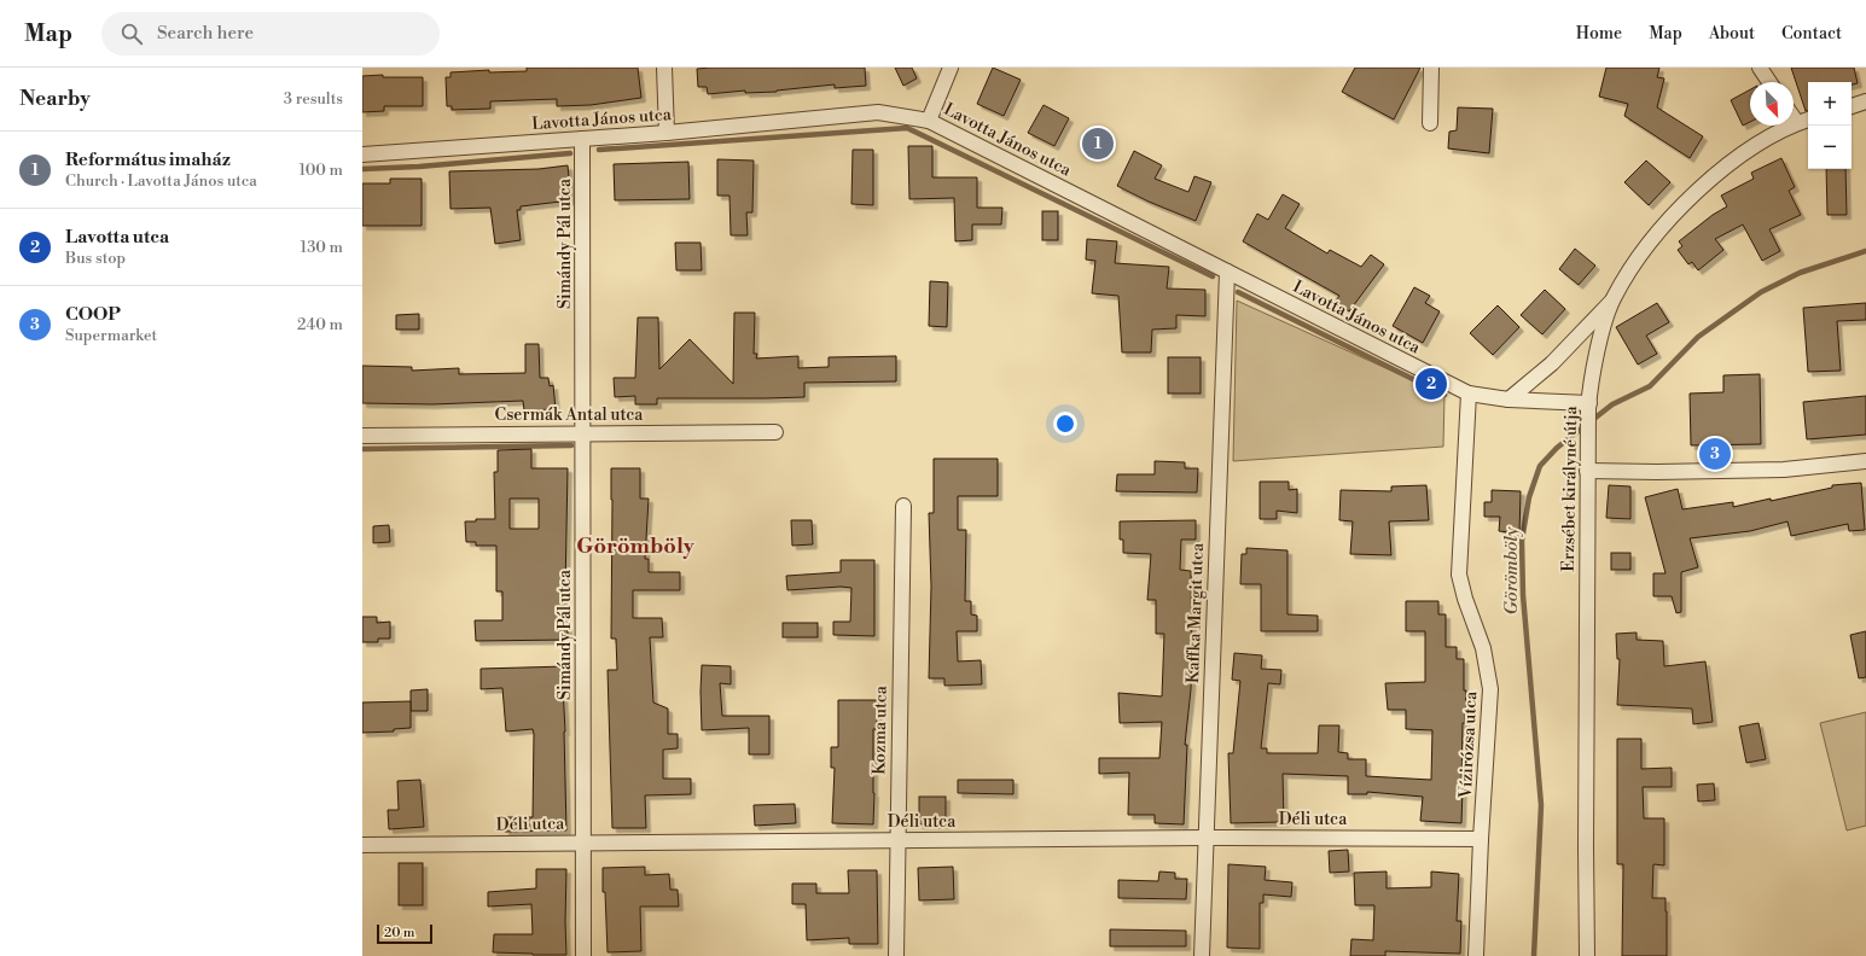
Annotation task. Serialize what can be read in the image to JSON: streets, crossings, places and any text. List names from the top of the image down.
{
  "streets": {
    "street": [
      "Lavotta János utca",
      "Simándy Pál utca",
      "Csermák Antal utca",
      "Erzsébet királyné útja",
      "Kaffka Margit utca",
      "Kozma utca",
      "Vízirózsa utca",
      "Déli utca"
    ]
  },
  "crossings": [
    ["Lavotta János utca", "Simándy Pál utca"],
    ["Lavotta János utca", "Erzsébet királyné útja"],
    ["Lavotta János utca", "Kaffka Margit utca"],
    ["Lavotta János utca", "Vízirózsa utca"],
    ["Simándy Pál utca", "Csermák Antal utca"],
    ["Simándy Pál utca", "Déli utca"],
    ["Kaffka Margit utca", "Déli utca"],
    ["Kozma utca", "Déli utca"],
    ["Vízirózsa utca", "Déli utca"]
  ],
  "districts": ["Görömböly"],
  "water": ["Görömböly"],
  "scale_bar": "20 m",
  "north": "bottom right",
  "page": {
    "header": "Map",
    "search": "Search here",
    "nav": [
      "Home",
      "Map",
      "About",
      "Contact"
    ],
    "heading": ["Nearby", "3 results"],
    "map_buttons": ["+", "−"],
    "pins": ["1", "2", "3"],
    "list": [
      {
        "mark": "1",
        "name": "Református imaház",
        "note": "Church · Lavotta János utca",
        "value": "100 m"
      },
      {
        "mark": "2",
        "name": "Lavotta utca",
        "note": "Bus stop",
        "value": "130 m"
      },
      {
        "mark": "3",
        "name": "COOP",
        "note": "Supermarket",
        "value": "240 m"
      }
    ],
    "scale": "20 m"
  }
}
